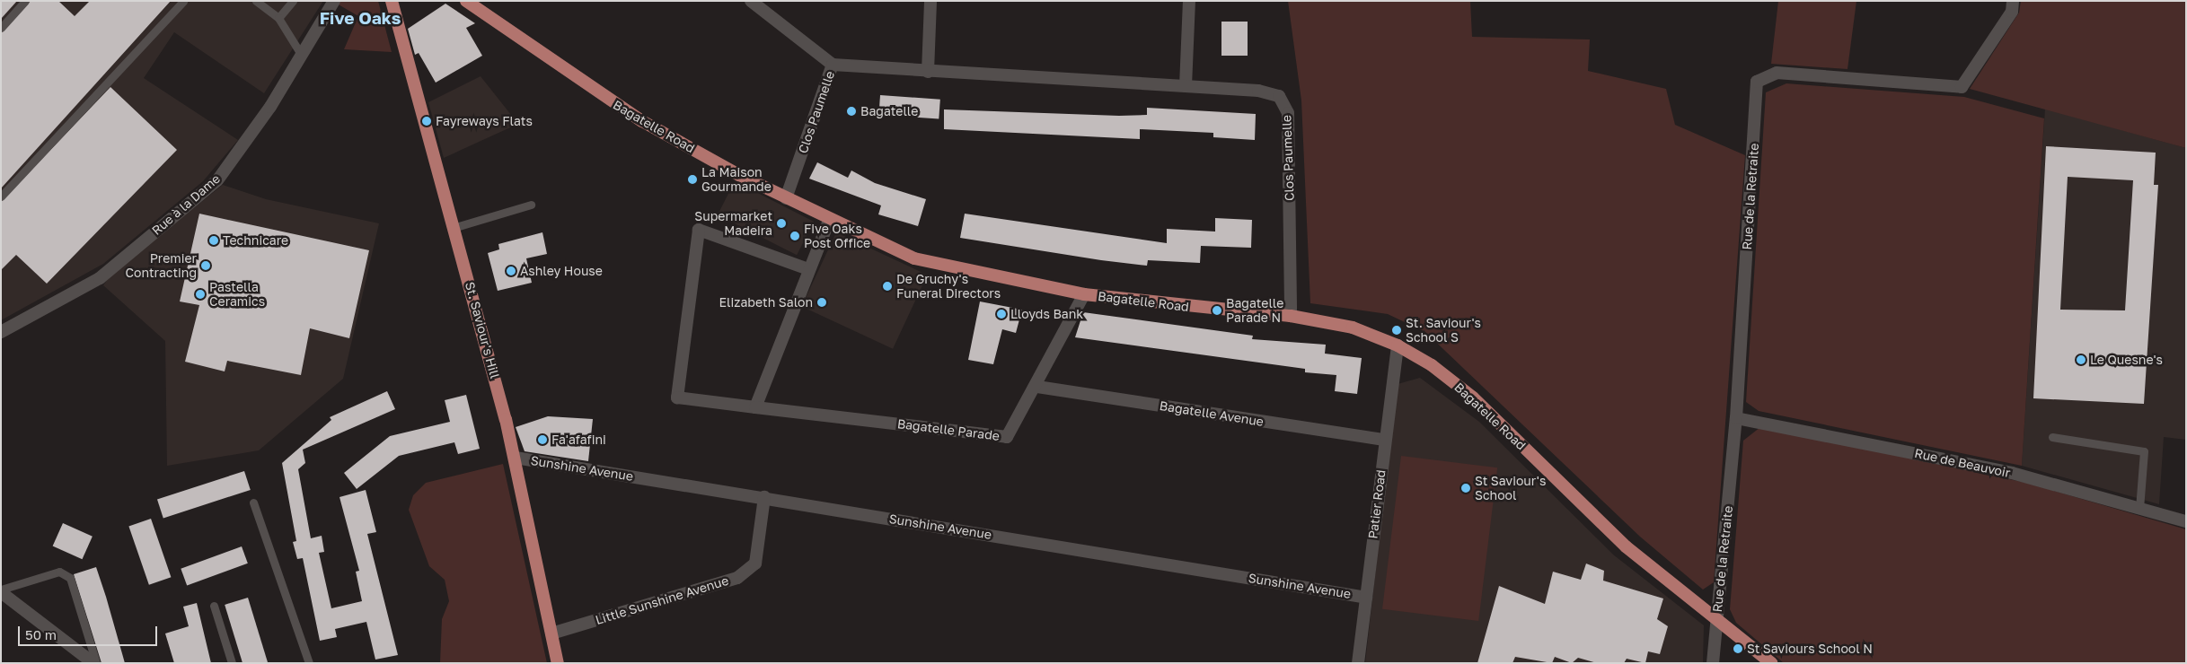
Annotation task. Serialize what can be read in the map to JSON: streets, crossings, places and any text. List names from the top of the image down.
{
  "streets": {
    "main road": ["Bagatelle Road", "St. Saviour's Hill"],
    "street": [
      "Clos Paumelle",
      "Rue de la Retraite",
      "Rue à la Dame",
      "Bagatelle Avenue",
      "Bagatelle Parade",
      "Rue de Beauvoir",
      "Sunshine Avenue",
      "Patier Road",
      "Little Sunshine Avenue"
    ]
  },
  "crossings": [
    ["Clos Paumelle", "Bagatelle Road"],
    ["Bagatelle Road", "Rue de la Retraite"],
    ["Bagatelle Road", "Bagatelle Parade"],
    ["Bagatelle Road", "Patier Road"],
    ["Rue de la Retraite", "Rue de Beauvoir"],
    ["St. Saviour's Hill", "Sunshine Avenue"],
    ["St. Saviour's Hill", "Little Sunshine Avenue"],
    ["Bagatelle Avenue", "Bagatelle Parade"],
    ["Bagatelle Avenue", "Patier Road"],
    ["Sunshine Avenue", "Patier Road"],
    ["Sunshine Avenue", "Little Sunshine Avenue"]
  ],
  "districts": ["Five Oaks"],
  "places": [
    "Bagatelle",
    "Fayreways Flats",
    "La Maison Gourmande",
    "Supermarket Madeira",
    "Five Oaks Post Office",
    "Technicare",
    "Premier Contracting",
    "Ashley House",
    "De Gruchy's Funeral Directors",
    "Pastella Ceramics",
    "Elizabeth Salon",
    "Bagatelle Parade N",
    "Lloyds Bank",
    "St. Saviour's School S",
    "Le Quesne's",
    "Fa'afafini",
    "St Saviour's School",
    "St Saviours School N"
  ],
  "scale_bar": "50 m"
}
